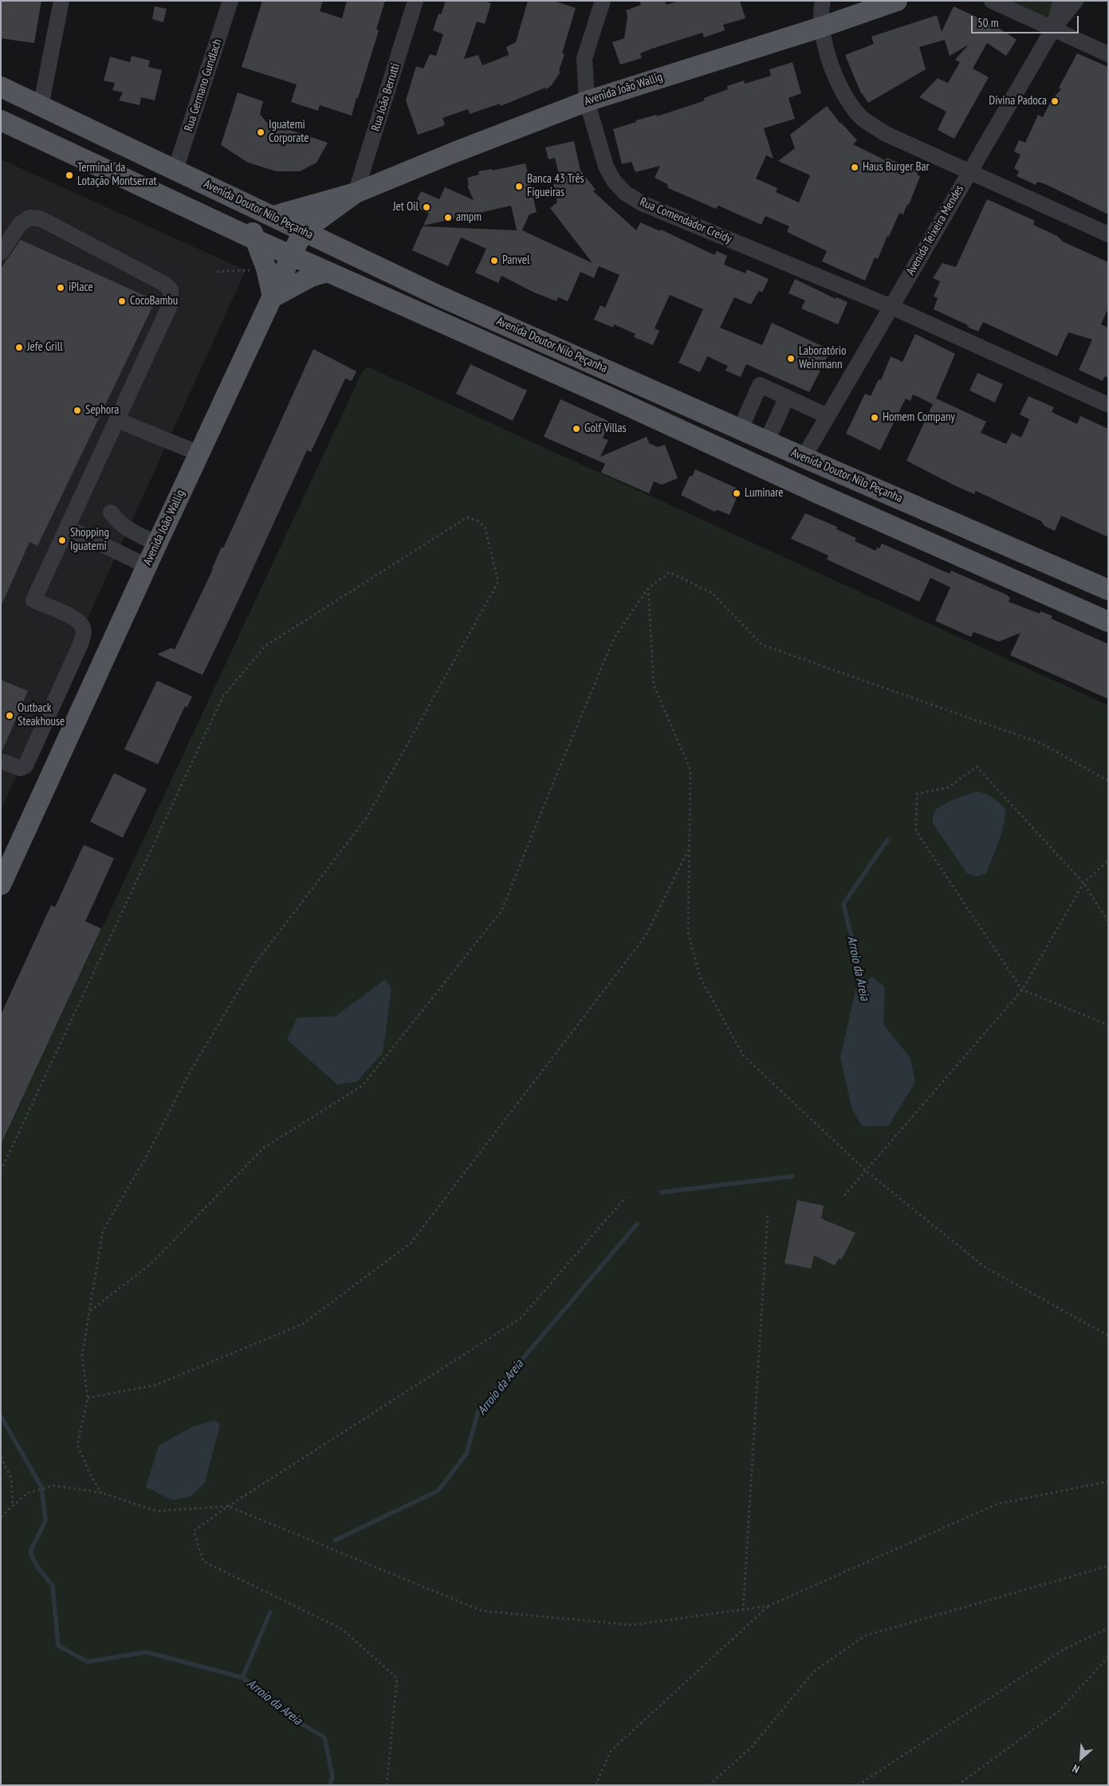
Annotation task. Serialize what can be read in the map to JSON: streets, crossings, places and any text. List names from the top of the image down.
{
  "streets": {
    "main road": ["Avenida João Wallig", "Avenida Doutor Nilo Peçanha"],
    "street": [
      "Rua Germano Gundlach",
      "Rua João Berrutti",
      "Rua Comendador Creidy",
      "Avenida Teixeira Mendes"
    ]
  },
  "crossings": [
    ["Rua Germano Gundlach", "Avenida Doutor Nilo Peçanha"],
    ["Avenida João Wallig", "Rua João Berrutti"],
    ["Avenida João Wallig", "Avenida Doutor Nilo Peçanha"],
    ["Avenida João Wallig", "Rua Comendador Creidy"],
    ["Avenida Doutor Nilo Peçanha", "Avenida Teixeira Mendes"],
    ["Rua Comendador Creidy", "Avenida Teixeira Mendes"]
  ],
  "water": ["Arroio da Areia"],
  "places": [
    "Divina Padoca",
    "Iguatemi Corporate",
    "Haus Burger Bar",
    "Terminal da Lotação Montserrat",
    "Banca 43 Três Figueiras",
    "Jet Oil",
    "ampm",
    "Panvel",
    "iPlace",
    "CocoBambu",
    "Jefe Grill",
    "Laboratório Weinmann",
    "Sephora",
    "Homem Company",
    "Golf Villas",
    "Luminare",
    "Shopping Iguatemi",
    "Outback Steakhouse"
  ],
  "scale_bar": "50 m",
  "north": "bottom left"
}
